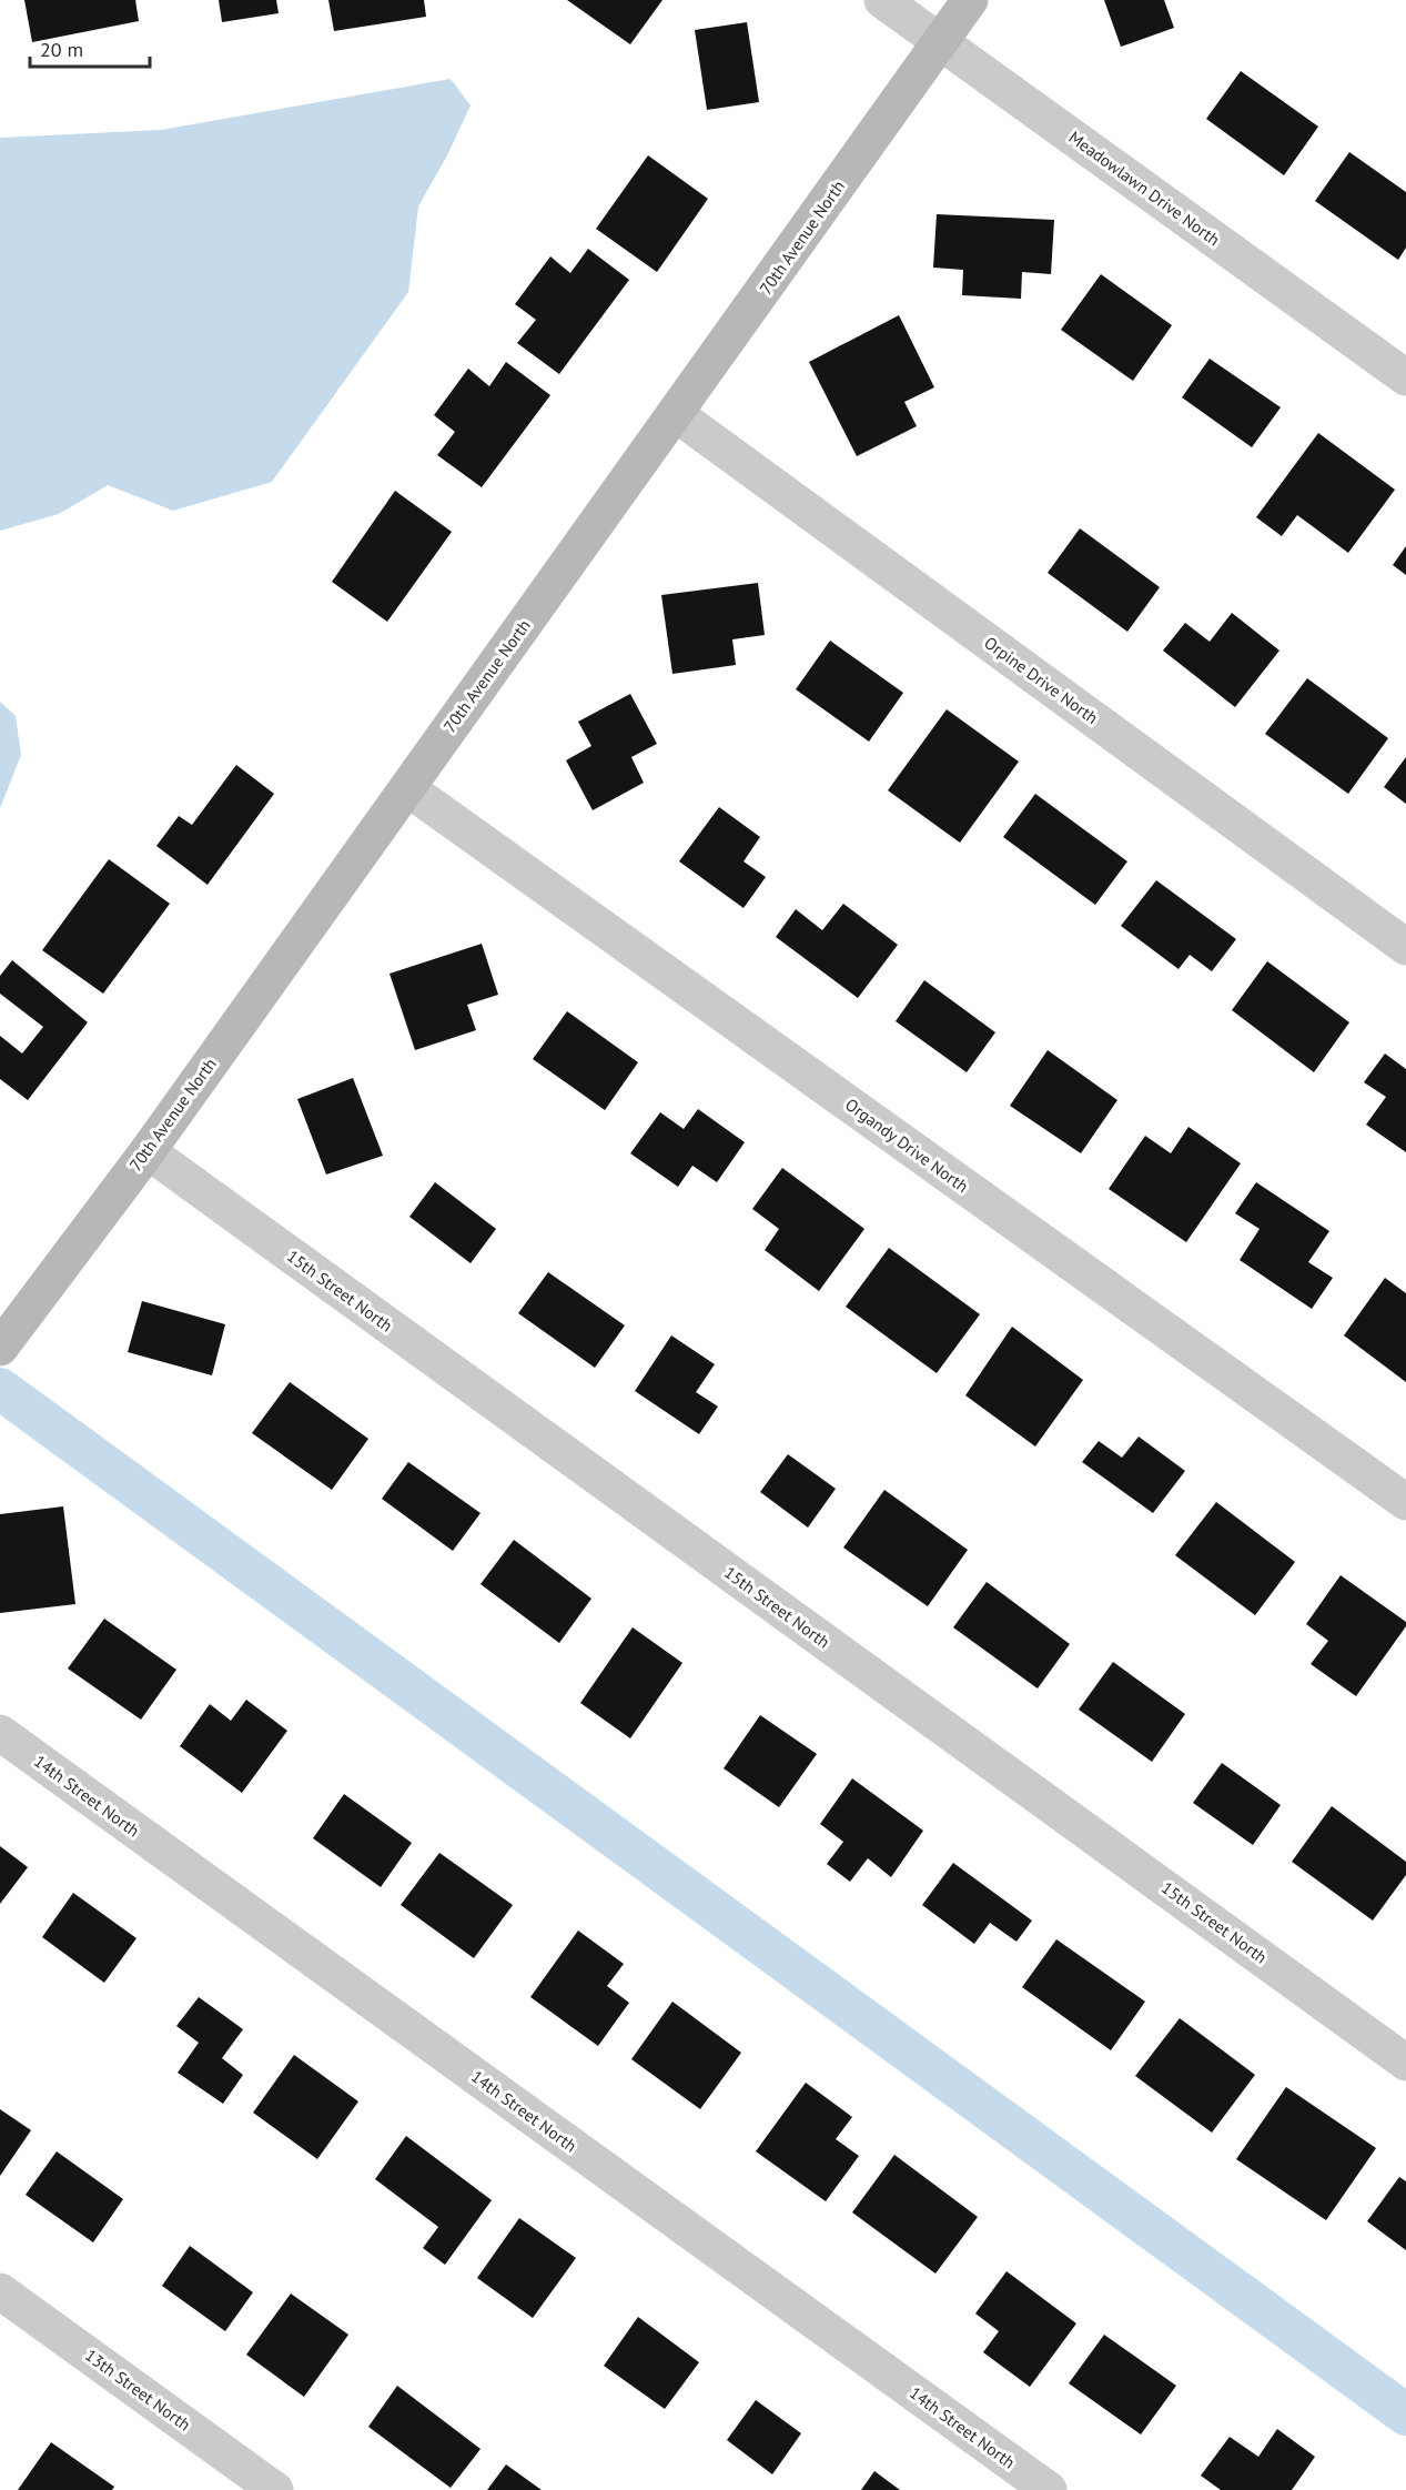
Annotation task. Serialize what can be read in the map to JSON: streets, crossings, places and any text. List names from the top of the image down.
{
  "streets": {
    "street": [
      "Meadowlawn Drive North",
      "70th Avenue North",
      "Orpine Drive North",
      "Organdy Drive North",
      "15th Street North",
      "14th Street North",
      "13th Street North"
    ]
  },
  "crossings": [
    ["Meadowlawn Drive North", "70th Avenue North"],
    ["70th Avenue North", "Orpine Drive North"],
    ["70th Avenue North", "Organdy Drive North"],
    ["70th Avenue North", "15th Street North"]
  ],
  "scale_bar": "20 m"
}
